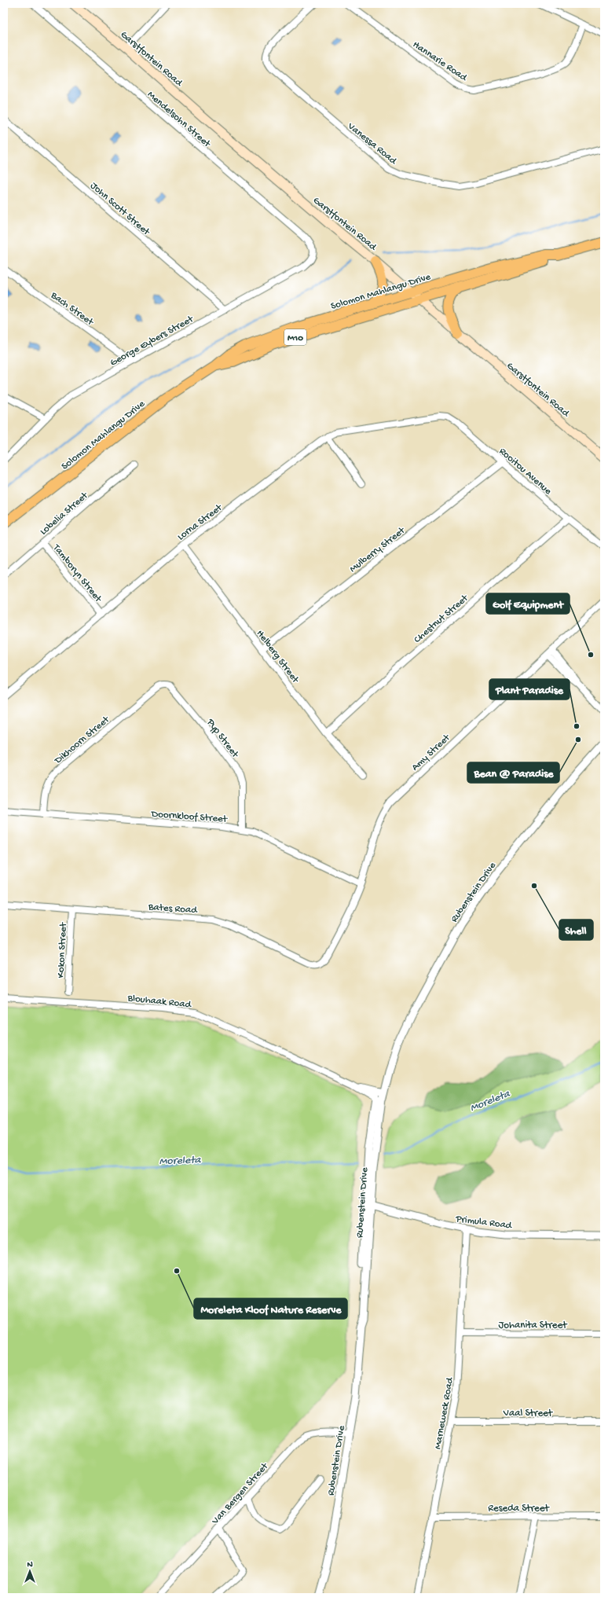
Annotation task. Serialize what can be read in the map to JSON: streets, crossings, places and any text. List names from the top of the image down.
{
  "streets": {
    "main road": ["Garstfontein Road", "Solomon Mahlangu Drive", "M10"],
    "street": [
      "Hannarie Road",
      "Mendelsohn Street",
      "Vanessa Road",
      "John Scott Street",
      "Bach Street",
      "George Eybers Street",
      "Rooitou Avenue",
      "Lobelia Street",
      "Lorna Street",
      "Mulberry Street",
      "Tamboryn Street",
      "Chestnut Street",
      "Helberg Street",
      "Pyp Street",
      "Dikhoorn Street",
      "Amy Street",
      "Doornkloof Street",
      "Rubenstein Drive",
      "Bates Road",
      "Kokon Street",
      "Blouhaak Road",
      "Primula Road",
      "Johanita Street",
      "Vaal Street",
      "Marneweck Road",
      "Van Bergen Street",
      "Reseda Street"
    ]
  },
  "crossings": [
    ["Garstfontein Road", "Solomon Mahlangu Drive"],
    ["Mendelsohn Street", "George Eybers Street"],
    ["John Scott Street", "George Eybers Street"],
    ["Bach Street", "George Eybers Street"],
    ["Rooitou Avenue", "Lorna Street"],
    ["Rooitou Avenue", "Mulberry Street"],
    ["Rooitou Avenue", "Chestnut Street"],
    ["Lobelia Street", "Tamboryn Street"],
    ["Lorna Street", "Tamboryn Street"],
    ["Lorna Street", "Helberg Street"],
    ["Mulberry Street", "Helberg Street"],
    ["Chestnut Street", "Helberg Street"],
    ["Pyp Street", "Dikhoorn Street"],
    ["Pyp Street", "Doornkloof Street"],
    ["Dikhoorn Street", "Doornkloof Street"],
    ["Amy Street", "Doornkloof Street"],
    ["Amy Street", "Bates Road"],
    ["Rubenstein Drive", "Blouhaak Road"],
    ["Rubenstein Drive", "Primula Road"],
    ["Rubenstein Drive", "Van Bergen Street"],
    ["Bates Road", "Kokon Street"],
    ["Primula Road", "Marneweck Road"],
    ["Johanita Street", "Marneweck Road"],
    ["Vaal Street", "Marneweck Road"],
    ["Marneweck Road", "Reseda Street"]
  ],
  "water": ["Moreleta"],
  "places": [
    "Golf Equipment",
    "Plant Paradise",
    "Bean @ Paradise",
    "Shell",
    "Moreleta Kloof Nature Reserve"
  ],
  "north": "top"
}
